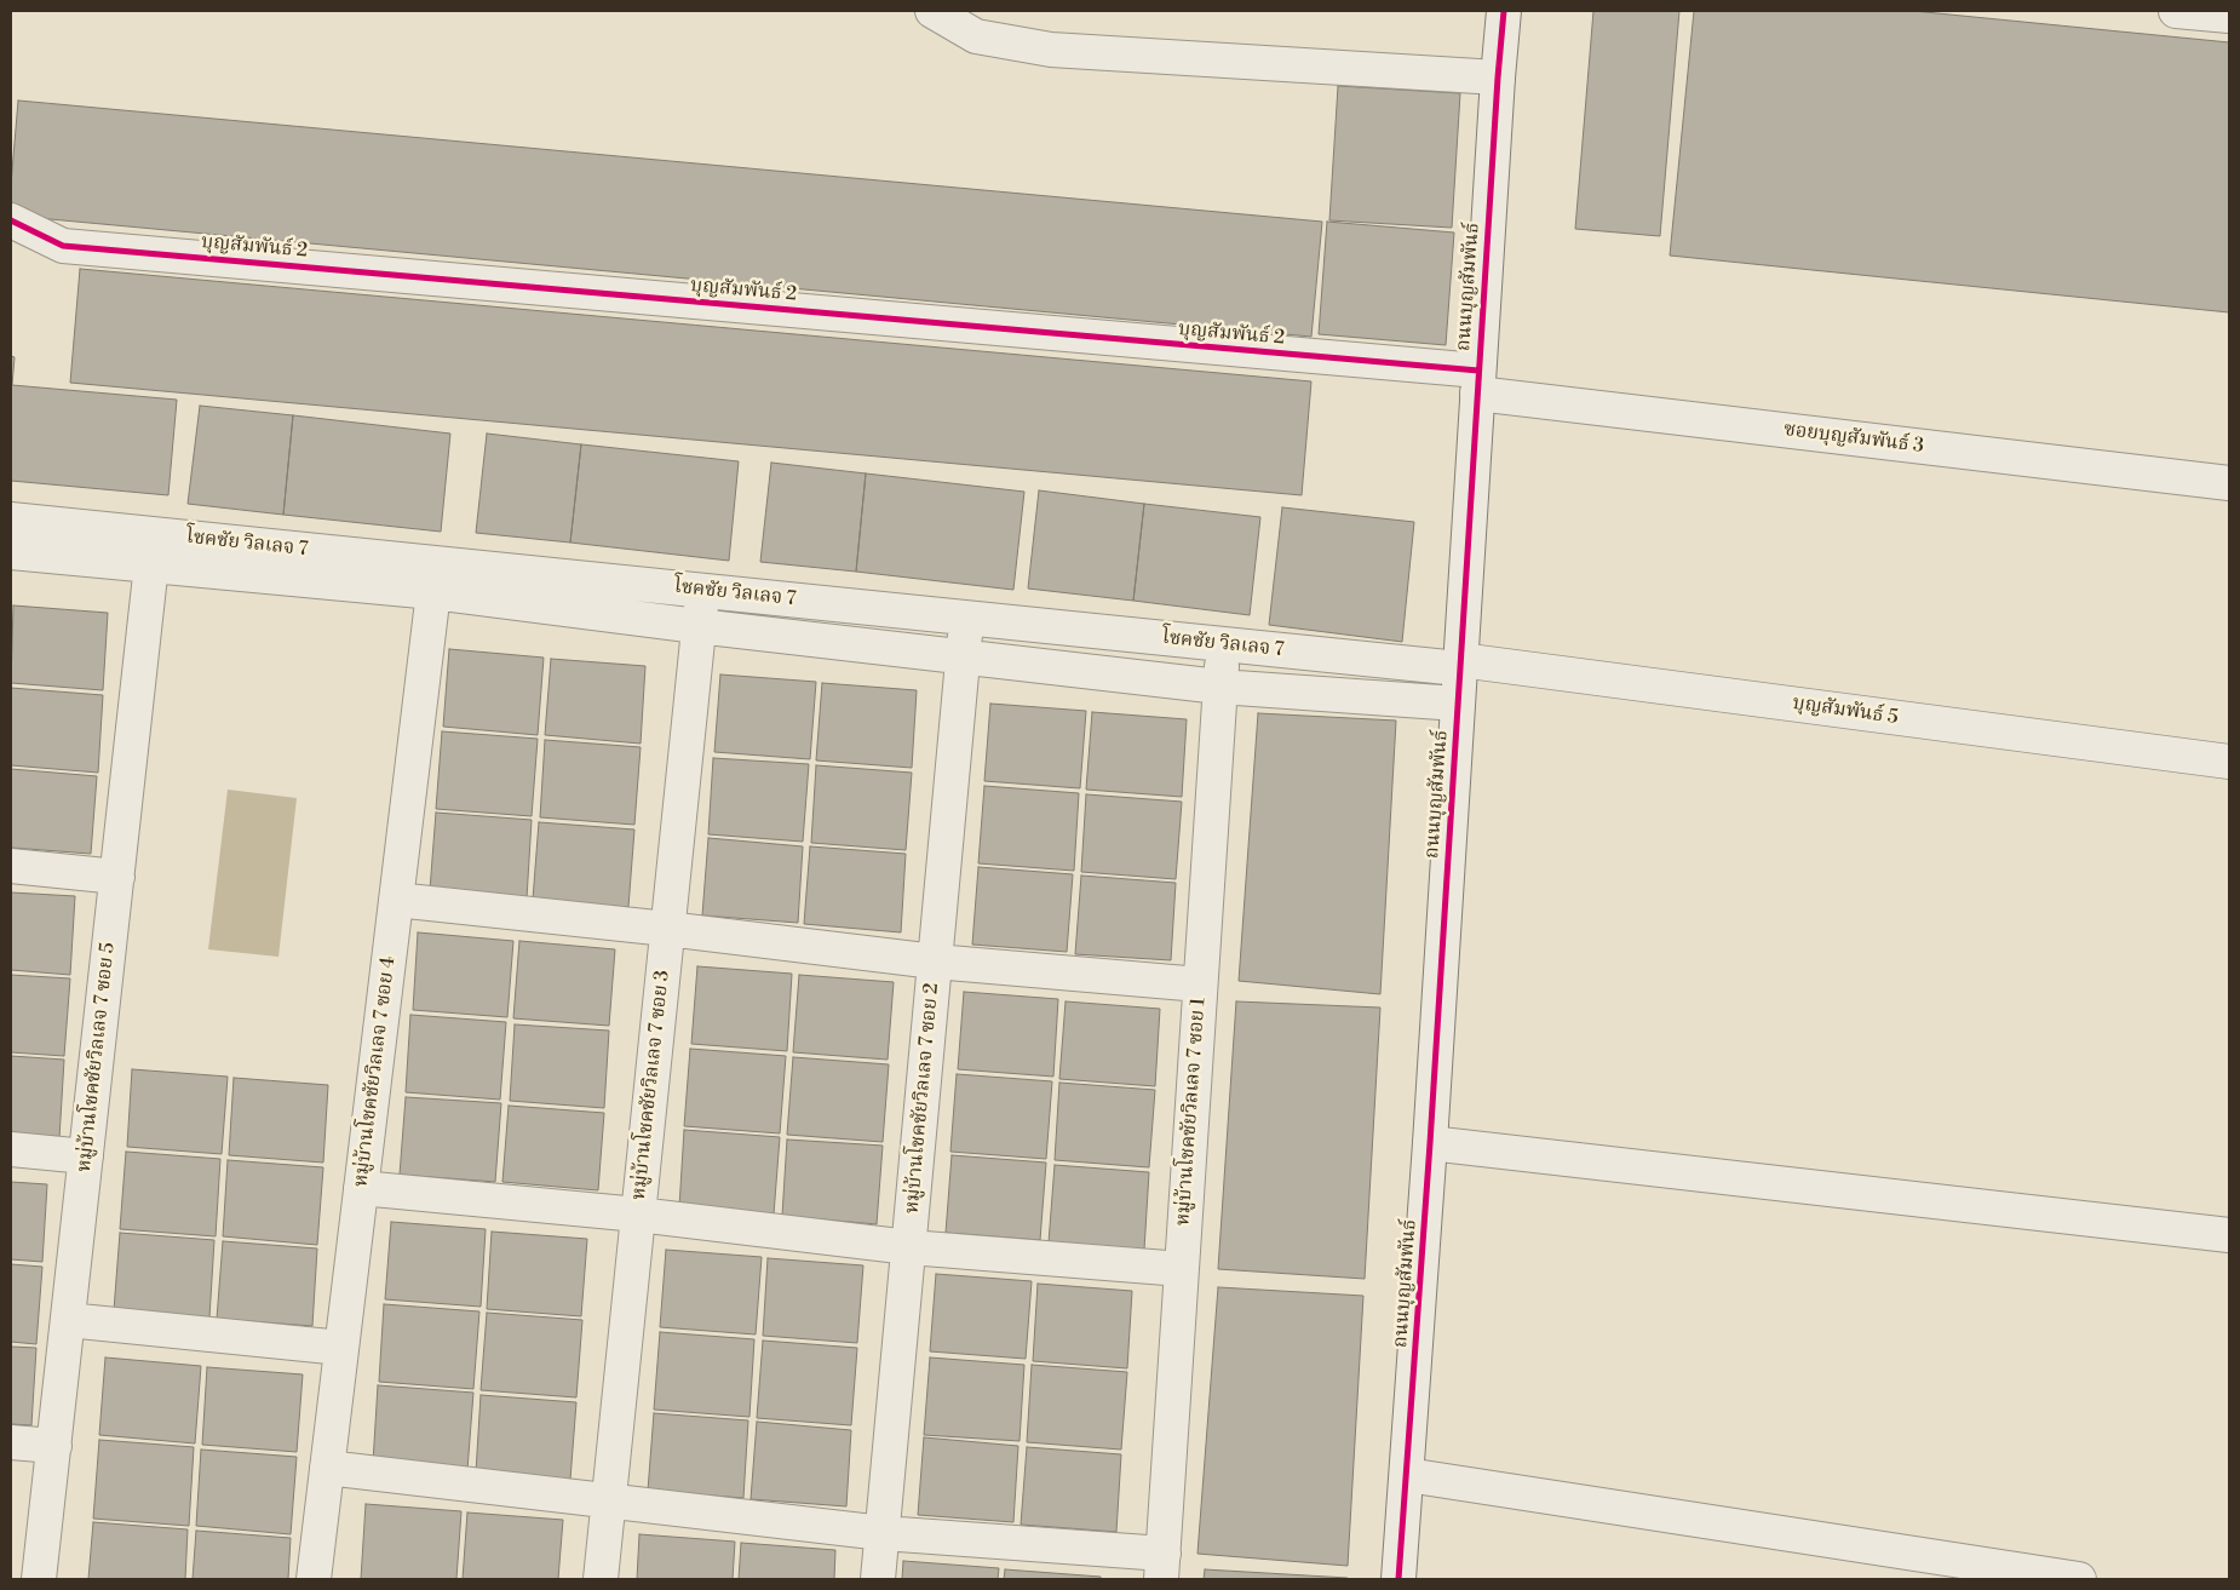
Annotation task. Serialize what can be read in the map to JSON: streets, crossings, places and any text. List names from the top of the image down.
{
  "streets": {
    "street": [
      "บุญสัมพันธ์ 2",
      "ถนนบุญสัมพันธ์",
      "ซอยบุญสัมพันธ์ 3",
      "โชคชัย วิลเลจ 7",
      "บุญสัมพันธ์ 5",
      "หมู่บ้านโชคชัยวิลเลจ 7 ซอย 5",
      "หมู่บ้านโชคชัยวิลเลจ 7 ซอย 4",
      "หมู่บ้านโชคชัยวิลเลจ 7 ซอย 3",
      "หมู่บ้านโชคชัยวิลเลจ 7 ซอย 2",
      "หมู่บ้านโชคชัยวิลเลจ 7 ซอย 1"
    ]
  },
  "crossings": [
    ["บุญสัมพันธ์ 2", "ถนนบุญสัมพันธ์"],
    ["บุญสัมพันธ์ 2", "ซอยบุญสัมพันธ์ 3"],
    ["ถนนบุญสัมพันธ์", "ซอยบุญสัมพันธ์ 3"],
    ["ถนนบุญสัมพันธ์", "โชคชัย วิลเลจ 7"],
    ["ถนนบุญสัมพันธ์", "บุญสัมพันธ์ 5"],
    ["โชคชัย วิลเลจ 7", "บุญสัมพันธ์ 5"],
    ["โชคชัย วิลเลจ 7", "หมู่บ้านโชคชัยวิลเลจ 7 ซอย 5"],
    ["โชคชัย วิลเลจ 7", "หมู่บ้านโชคชัยวิลเลจ 7 ซอย 4"],
    ["โชคชัย วิลเลจ 7", "หมู่บ้านโชคชัยวิลเลจ 7 ซอย 3"],
    ["โชคชัย วิลเลจ 7", "หมู่บ้านโชคชัยวิลเลจ 7 ซอย 2"],
    ["โชคชัย วิลเลจ 7", "หมู่บ้านโชคชัยวิลเลจ 7 ซอย 1"]
  ]
}
